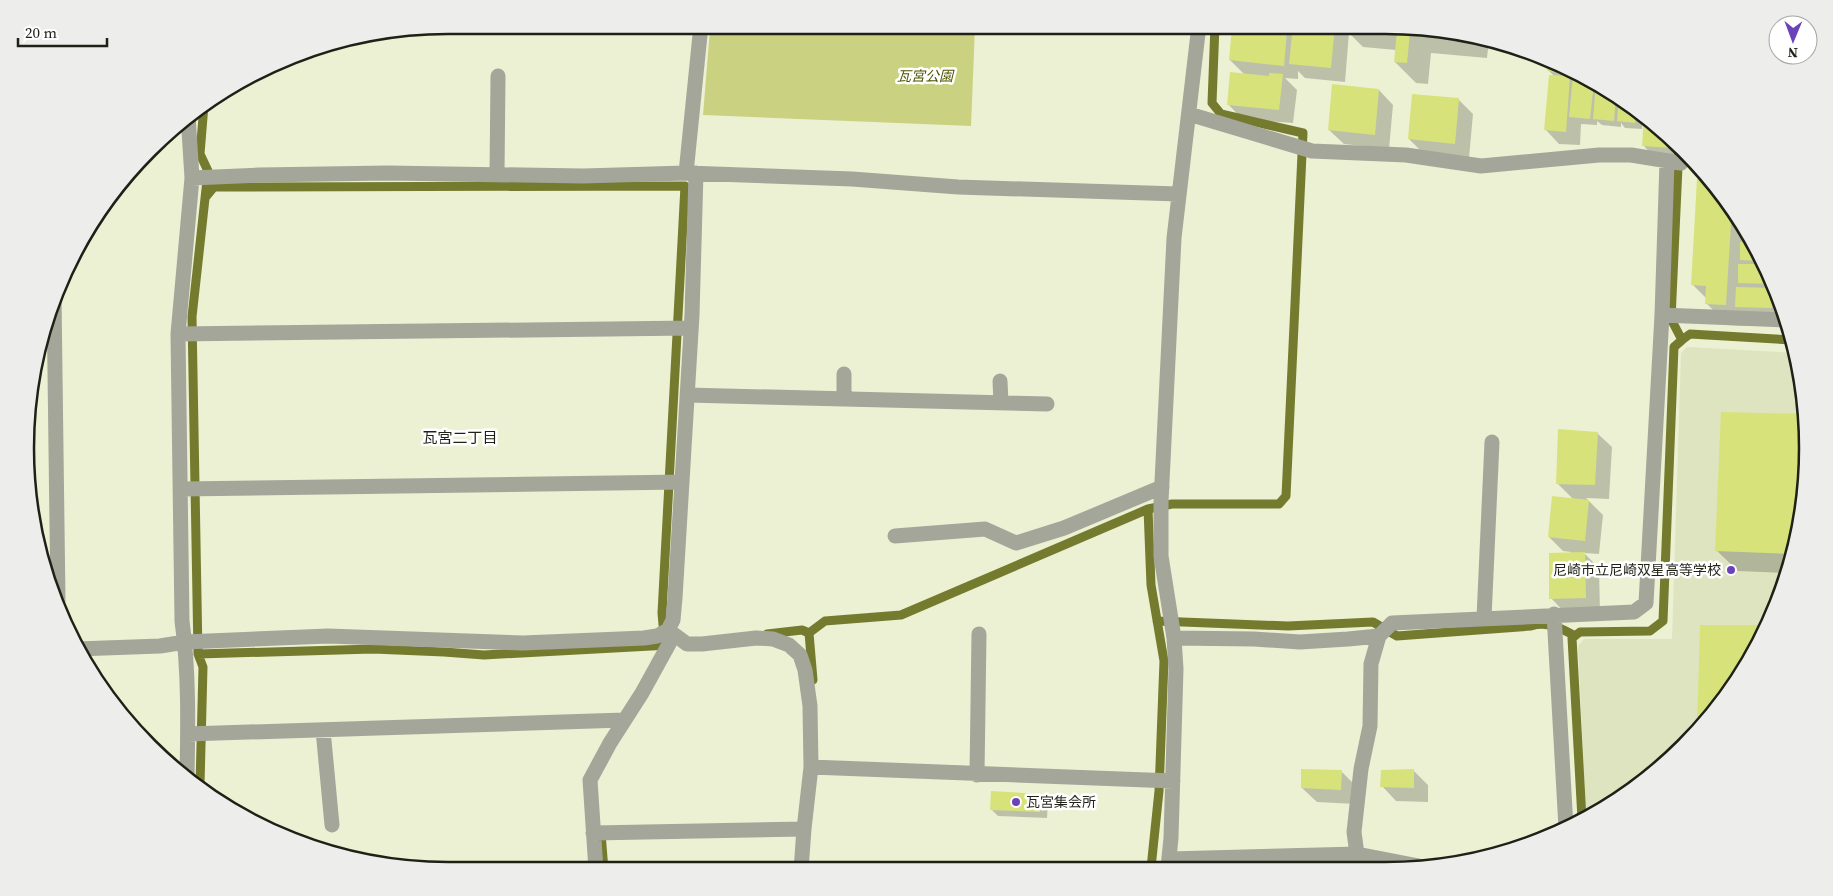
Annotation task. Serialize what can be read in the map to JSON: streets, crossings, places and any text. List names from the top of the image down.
{
  "districts": ["瓦宮二丁目"],
  "parks": ["瓦宮公園"],
  "places": ["尼崎市立尼崎双星高等学校", "瓦宮集会所"],
  "scale_bar": "20 m",
  "north": "bottom"
}
